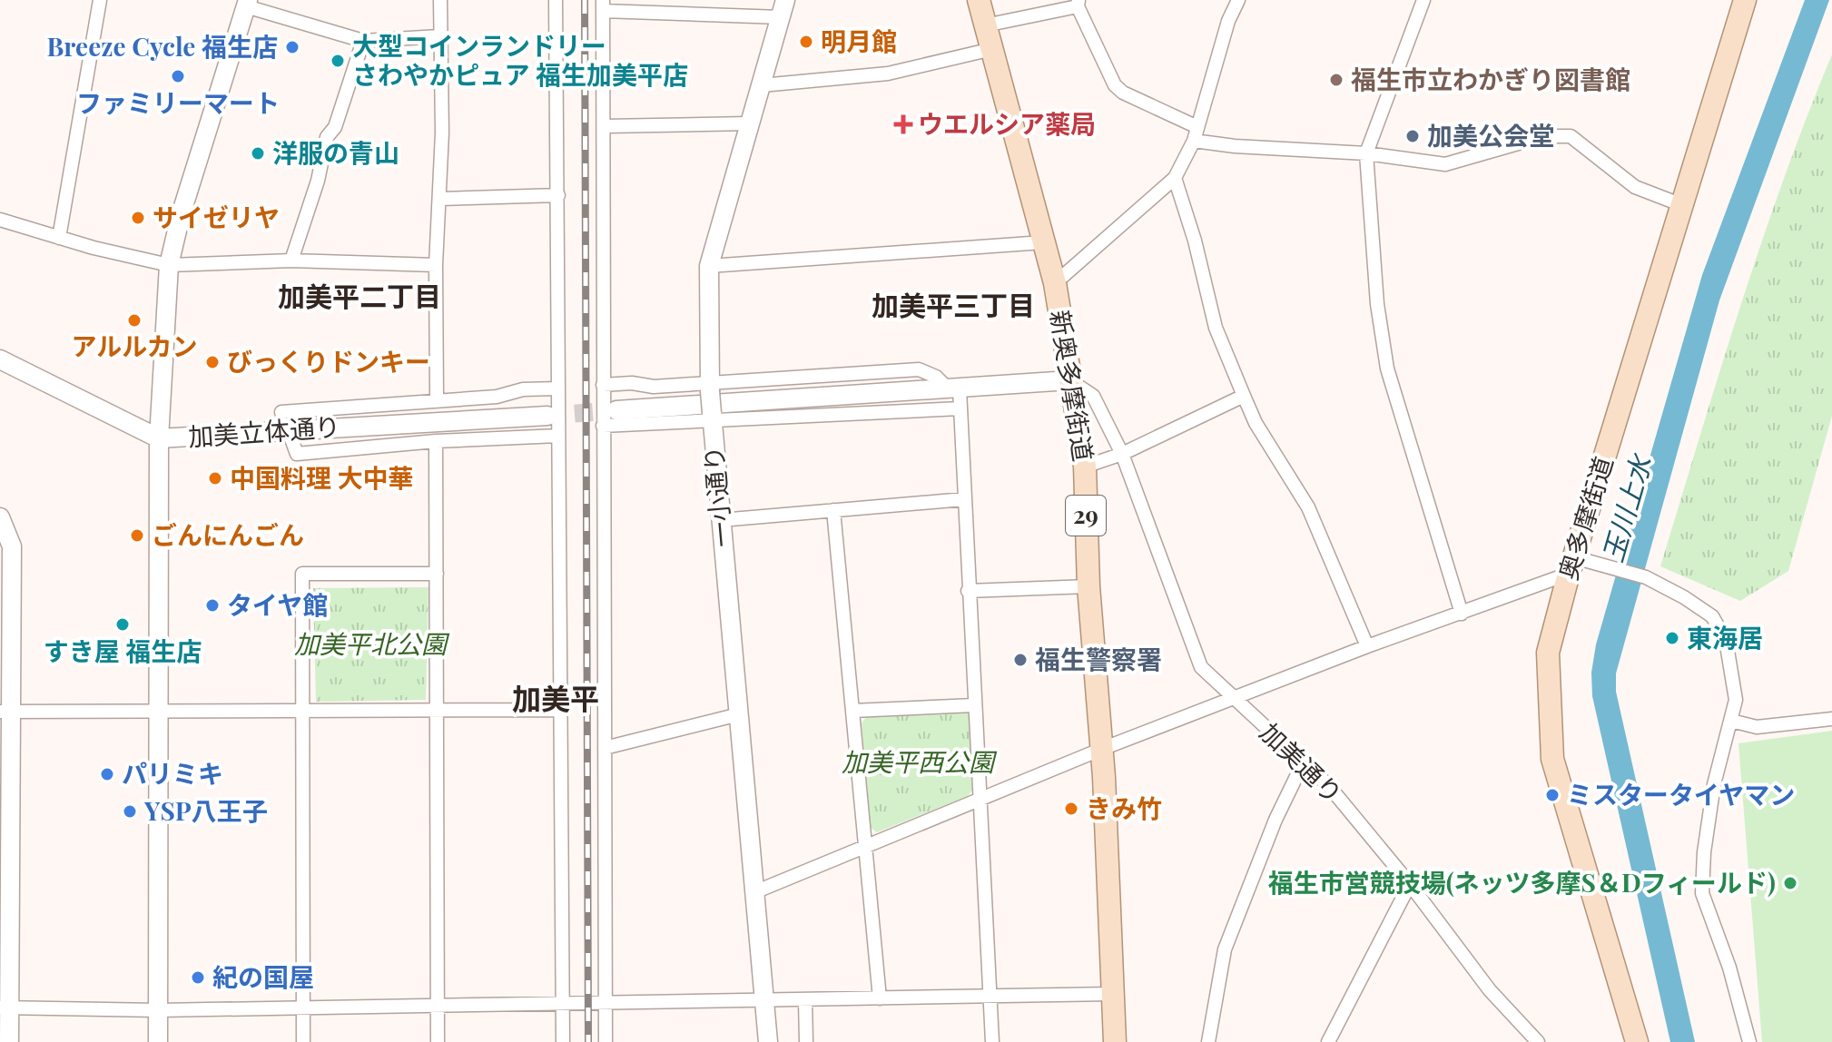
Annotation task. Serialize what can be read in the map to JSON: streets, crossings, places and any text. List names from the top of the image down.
{
  "streets": {
    "main road": ["新奥多摩街道", "29", "奥多摩街道"],
    "street": ["加美立体通り", "一小通り", "加美通り"]
  },
  "crossings": [
    ["新奥多摩街道", "加美通り"]
  ],
  "districts": ["加美平二丁目", "加美平三丁目", "加美平"],
  "water": ["玉川上水"],
  "parks": ["加美平北公園", "加美平西公園"],
  "places": {
    "other": [
      "明月館",
      "Breeze Cycle 福生店",
      "大型コインランドリー さわやかピュア 福生加美平店",
      "ファミリーマート",
      "福生市立わかぎり図書館",
      "加美公会堂",
      "洋服の青山",
      "サイゼリヤ",
      "アルルカン",
      "びっくりドンキー",
      "中国料理 大中華",
      "ごんにんごん",
      "タイヤ館",
      "すき屋 福生店",
      "東海居",
      "福生警察署",
      "パリミキ",
      "ミスタータイヤマン",
      "きみ竹",
      "YSP八王子",
      "福生市営競技場(ネッツ多摩S＆Dフィールド)",
      "紀の国屋"
    ],
    "health": ["ウエルシア薬局"]
  }
}
